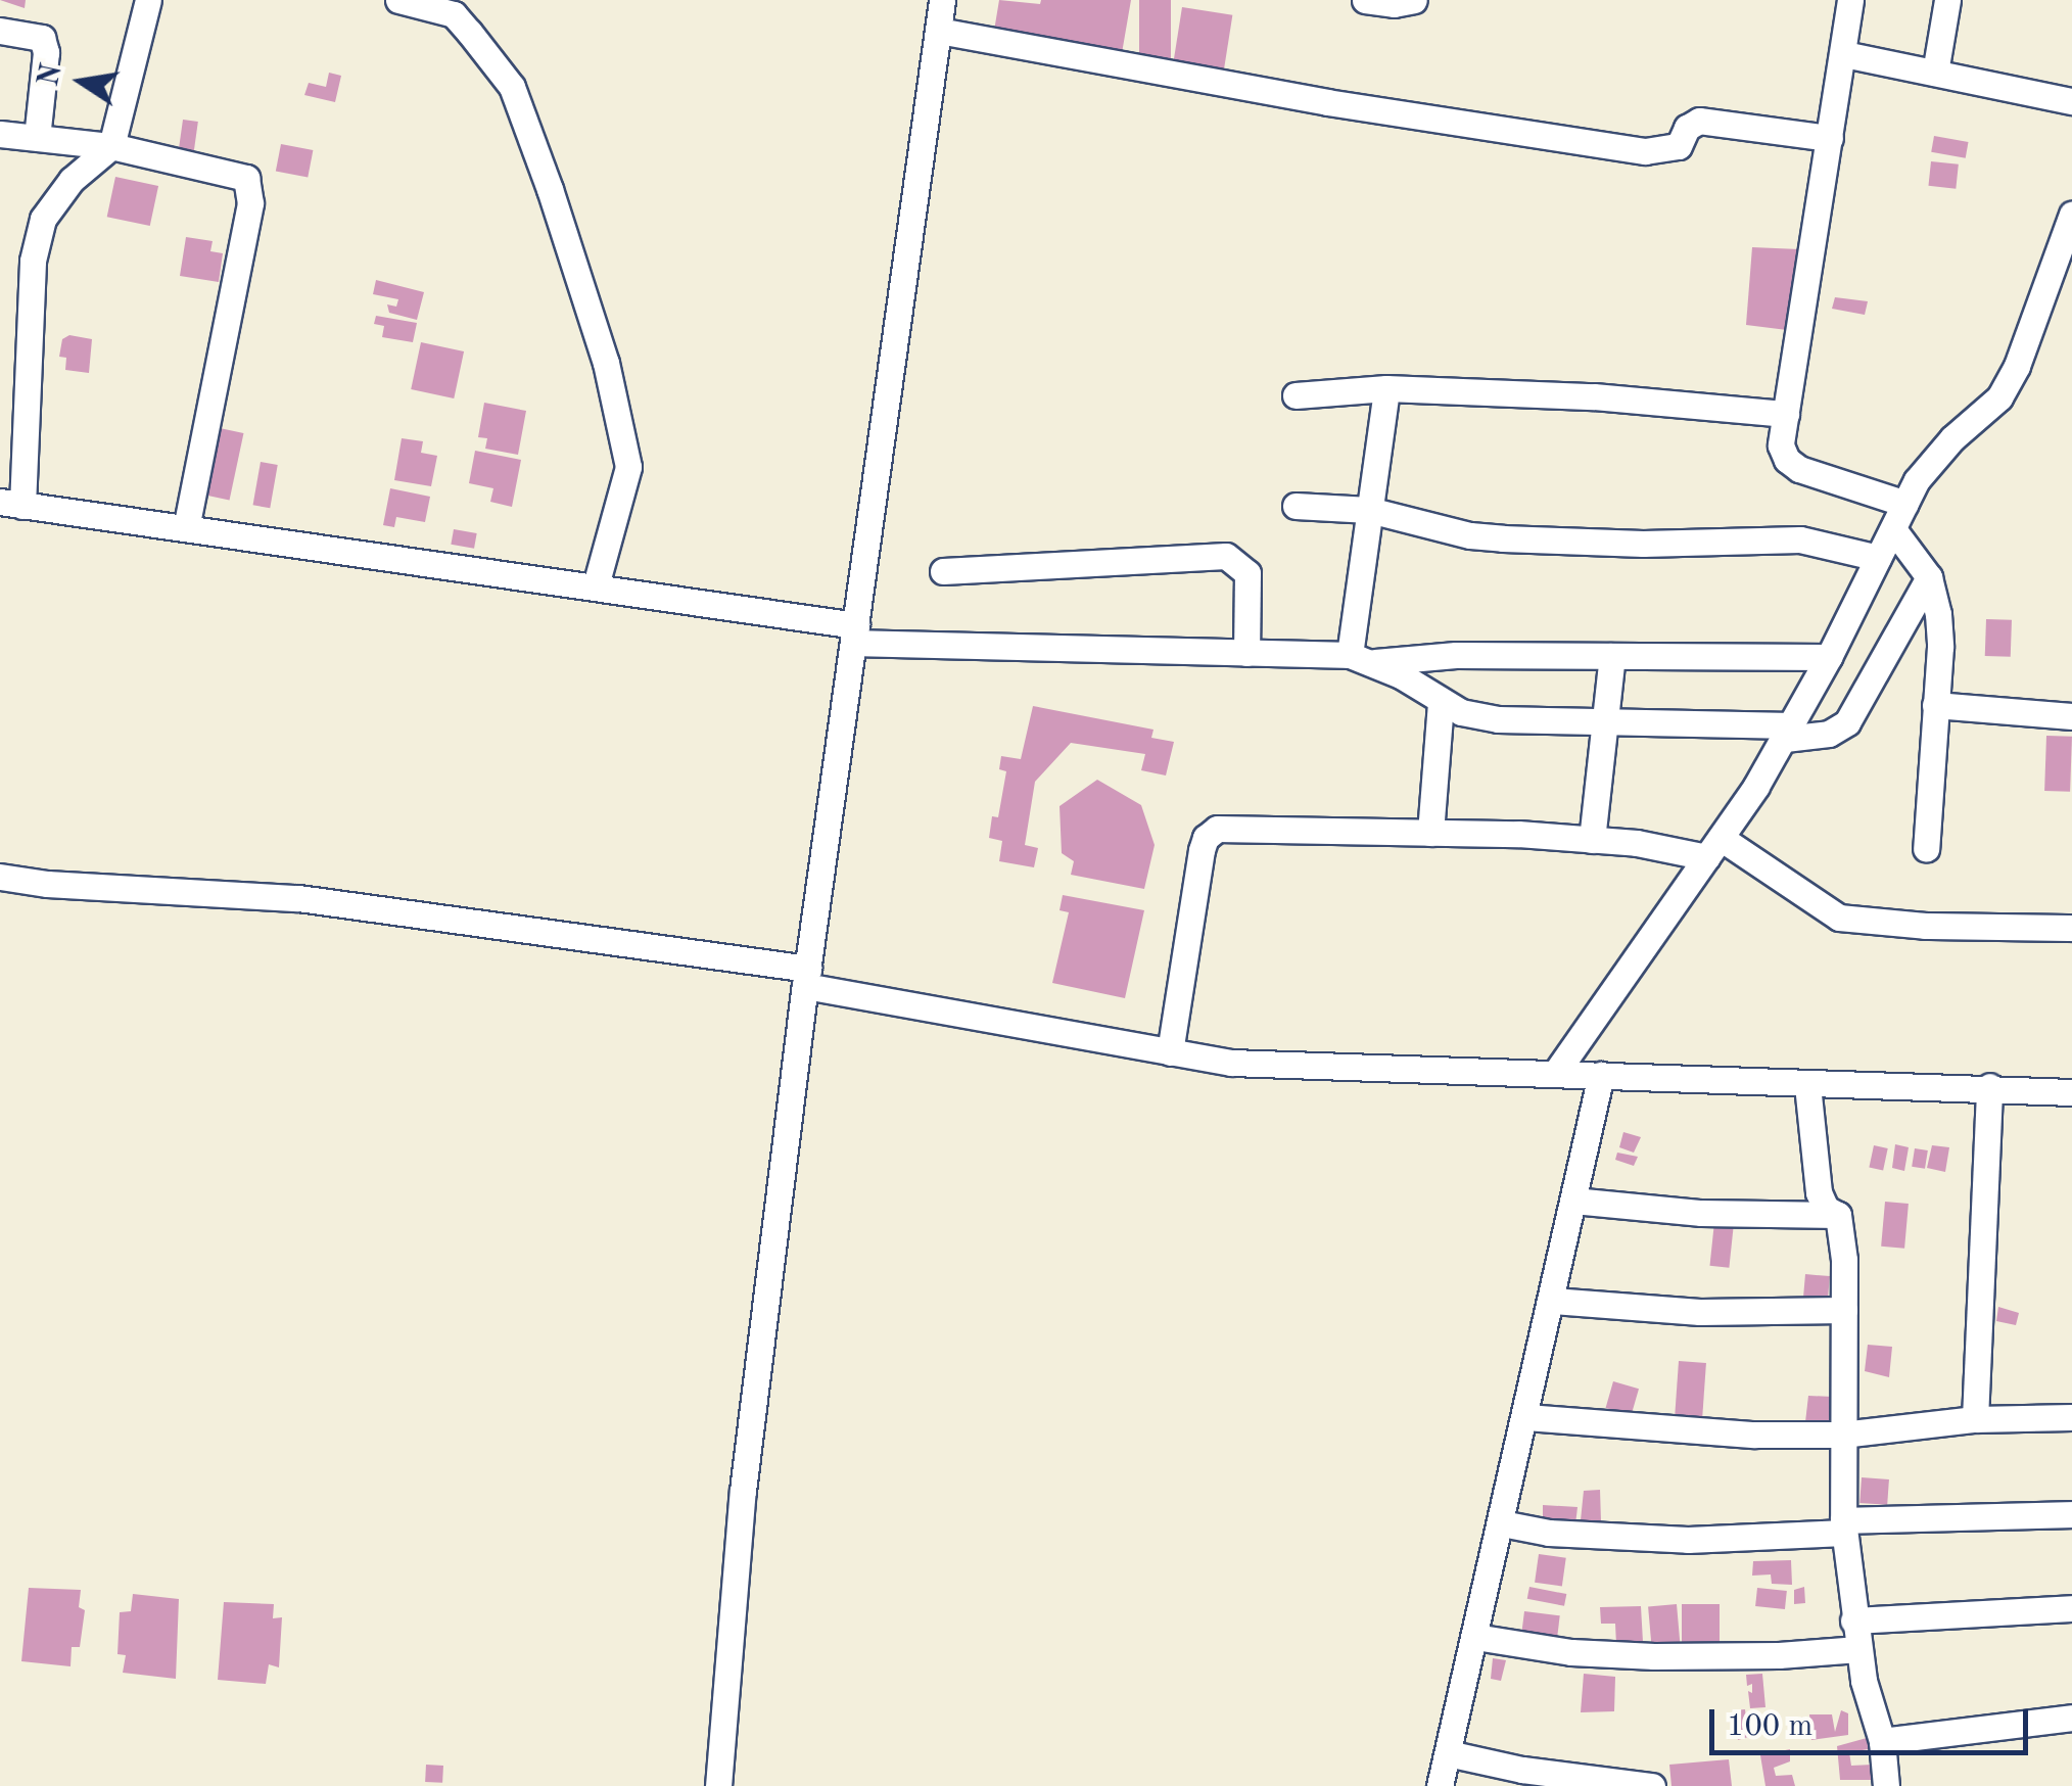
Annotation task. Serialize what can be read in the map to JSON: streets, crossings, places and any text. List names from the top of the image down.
{
  "scale_bar": "100 m",
  "north": "left"
}
